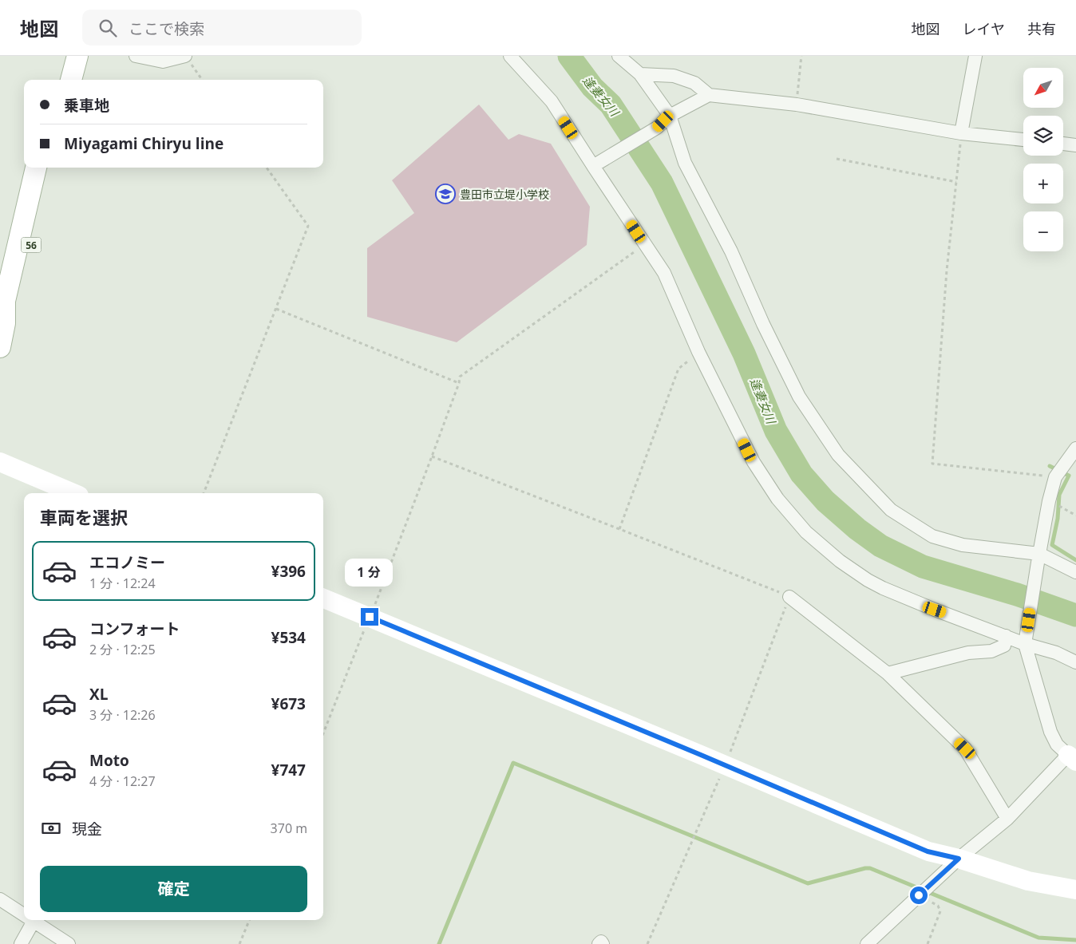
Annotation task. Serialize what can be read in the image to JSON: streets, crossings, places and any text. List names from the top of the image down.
{
  "streets": {
    "main road": ["56"]
  },
  "water": ["逢妻女川"],
  "places": {
    "school or university": ["豊田市立堤小学校"]
  },
  "north": "bottom left",
  "page": {
    "header": "地図",
    "search": "ここで検索",
    "nav": ["地図", "レイヤ", "共有"],
    "map_buttons": ["+", "−"],
    "banner": ["乗車地", "Miyagami Chiryu line"],
    "heading": "車両を選択",
    "list": [
      {
        "name": "エコノミー",
        "note": "1 分 · 12:24",
        "value": "¥396"
      },
      {
        "name": "コンフォート",
        "note": "2 分 · 12:25",
        "value": "¥534"
      },
      {
        "name": "XL",
        "note": "3 分 · 12:26",
        "value": "¥673"
      },
      {
        "name": "Moto",
        "note": "4 分 · 12:27",
        "value": "¥747"
      }
    ],
    "bubble": "1 分",
    "pay": ["現金", "370 m"],
    "buttons": "確定"
  }
}
